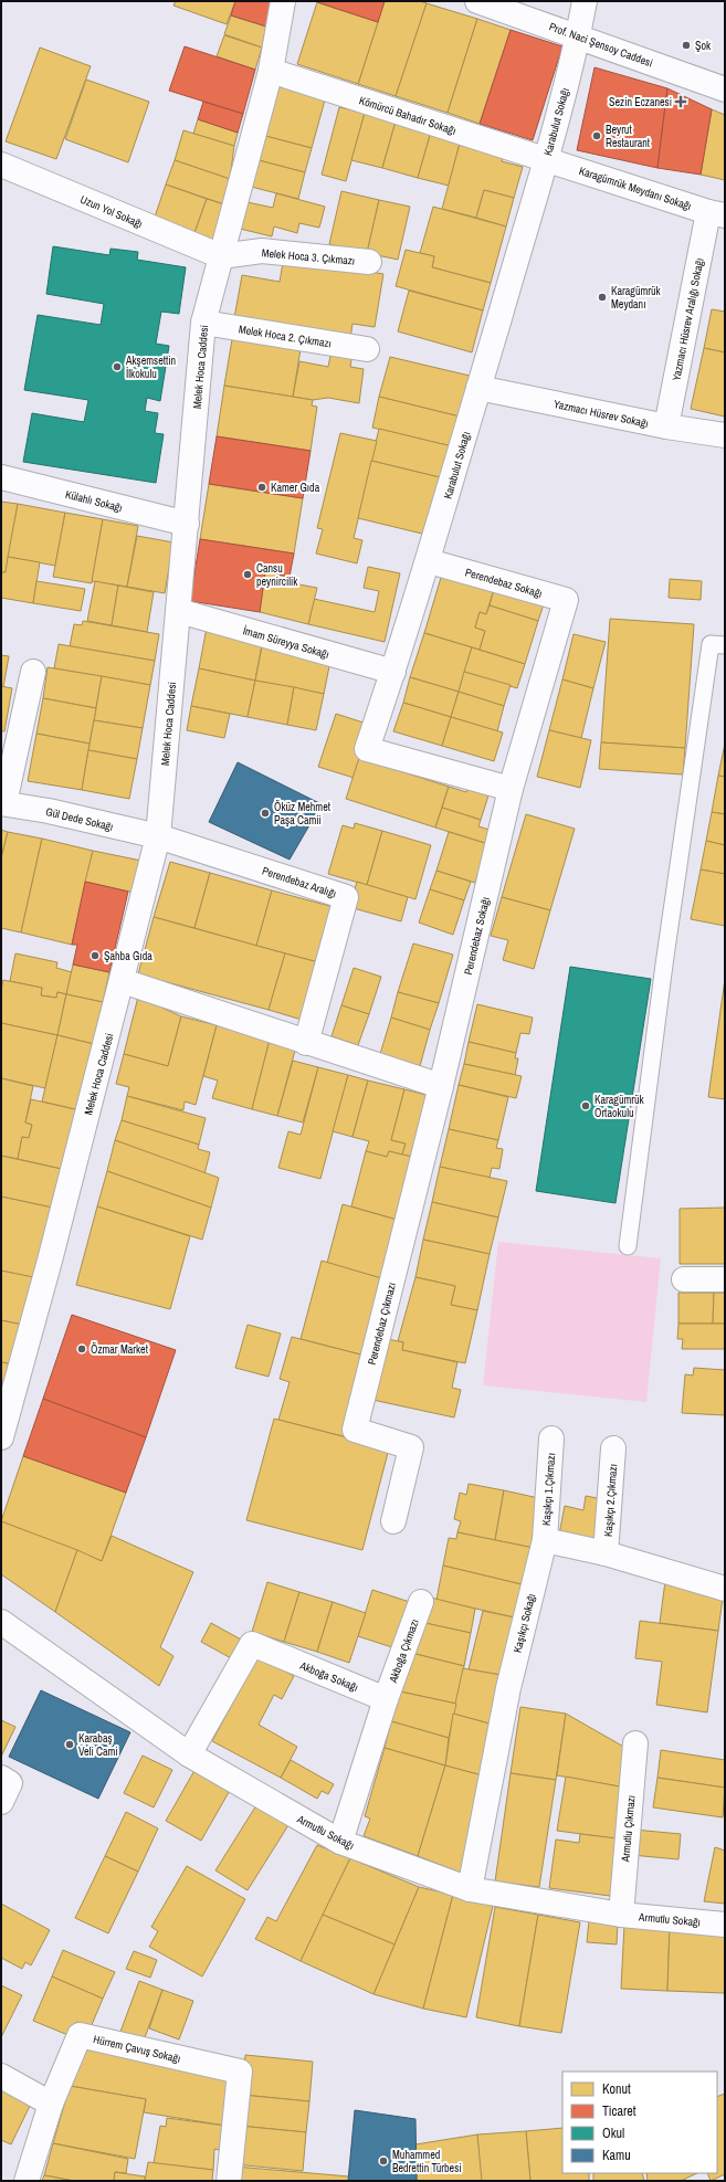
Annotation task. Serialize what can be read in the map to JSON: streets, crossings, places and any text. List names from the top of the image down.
{
  "streets": {
    "street": [
      "Prof. Naci Şensoy Caddesi",
      "Kömürcü Bahadır Sokağı",
      "Karabulut Sokağı",
      "Karagümrük Meydanı Sokağı",
      "Uzun Yol Sokağı",
      "Melek Hoca 3. Çıkmazı",
      "Yazmacı Hüsrev Aralığı Sokağı",
      "Melek Hoca 2. Çıkmazı",
      "Melek Hoca Caddesi",
      "Yazmacı Hüsrev Sokağı",
      "Külahlı Sokağı",
      "Perendebaz Sokağı",
      "İmam Süreyya Sokağı",
      "Gül Dede Sokağı",
      "Perendebaz Aralığı",
      "Perendebaz Çıkmazı",
      "Kaşıkçı 1.Çıkmazı",
      "Kaşıkçı 2.Çıkmazı",
      "Kaşıkçı Sokağı",
      "Akboğa Çıkmazı",
      "Akboğa Sokağı",
      "Armutlu Çıkmazı",
      "Armutlu Sokağı",
      "Hürrem Çavuş Sokağı"
    ]
  },
  "crossings": [
    ["Prof. Naci Şensoy Caddesi", "Karabulut Sokağı"],
    ["Kömürcü Bahadır Sokağı", "Karabulut Sokağı"],
    ["Kömürcü Bahadır Sokağı", "Karagümrük Meydanı Sokağı"],
    ["Kömürcü Bahadır Sokağı", "Melek Hoca Caddesi"],
    ["Karabulut Sokağı", "Karagümrük Meydanı Sokağı"],
    ["Karabulut Sokağı", "Yazmacı Hüsrev Sokağı"],
    ["Karabulut Sokağı", "Perendebaz Sokağı"],
    ["Karabulut Sokağı", "İmam Süreyya Sokağı"],
    ["Karagümrük Meydanı Sokağı", "Yazmacı Hüsrev Aralığı Sokağı"],
    ["Uzun Yol Sokağı", "Melek Hoca 3. Çıkmazı"],
    ["Uzun Yol Sokağı", "Melek Hoca Caddesi"],
    ["Melek Hoca 3. Çıkmazı", "Melek Hoca Caddesi"],
    ["Yazmacı Hüsrev Aralığı Sokağı", "Yazmacı Hüsrev Sokağı"],
    ["Melek Hoca 2. Çıkmazı", "Melek Hoca Caddesi"],
    ["Melek Hoca Caddesi", "Külahlı Sokağı"],
    ["Melek Hoca Caddesi", "İmam Süreyya Sokağı"],
    ["Melek Hoca Caddesi", "Gül Dede Sokağı"],
    ["Melek Hoca Caddesi", "Perendebaz Aralığı"],
    ["Perendebaz Sokağı", "Perendebaz Çıkmazı"],
    ["Gül Dede Sokağı", "Perendebaz Aralığı"],
    ["Kaşıkçı 1.Çıkmazı", "Kaşıkçı Sokağı"],
    ["Kaşıkçı Sokağı", "Armutlu Sokağı"],
    ["Akboğa Çıkmazı", "Akboğa Sokağı"],
    ["Akboğa Sokağı", "Armutlu Sokağı"],
    ["Armutlu Çıkmazı", "Armutlu Sokağı"]
  ],
  "places": {
    "other": [
      "Şok",
      "Beyrut Restaurant",
      "Karagümrük Meydanı",
      "Akşemsettin İlkokulu",
      "Kamer Gıda",
      "Cansu peynircilik",
      "Öküz Mehmet Paşa Camii",
      "Şahba Gıda",
      "Karagümrük Ortaokulu",
      "Özmar Market",
      "Karabaş Veli Cami",
      "Muhammed Bedrettin Türbesi"
    ],
    "health": ["Sezin Eczanesi"]
  },
  "legend": [
    "Konut",
    "Ticaret",
    "Okul",
    "Kamu"
  ]
}
